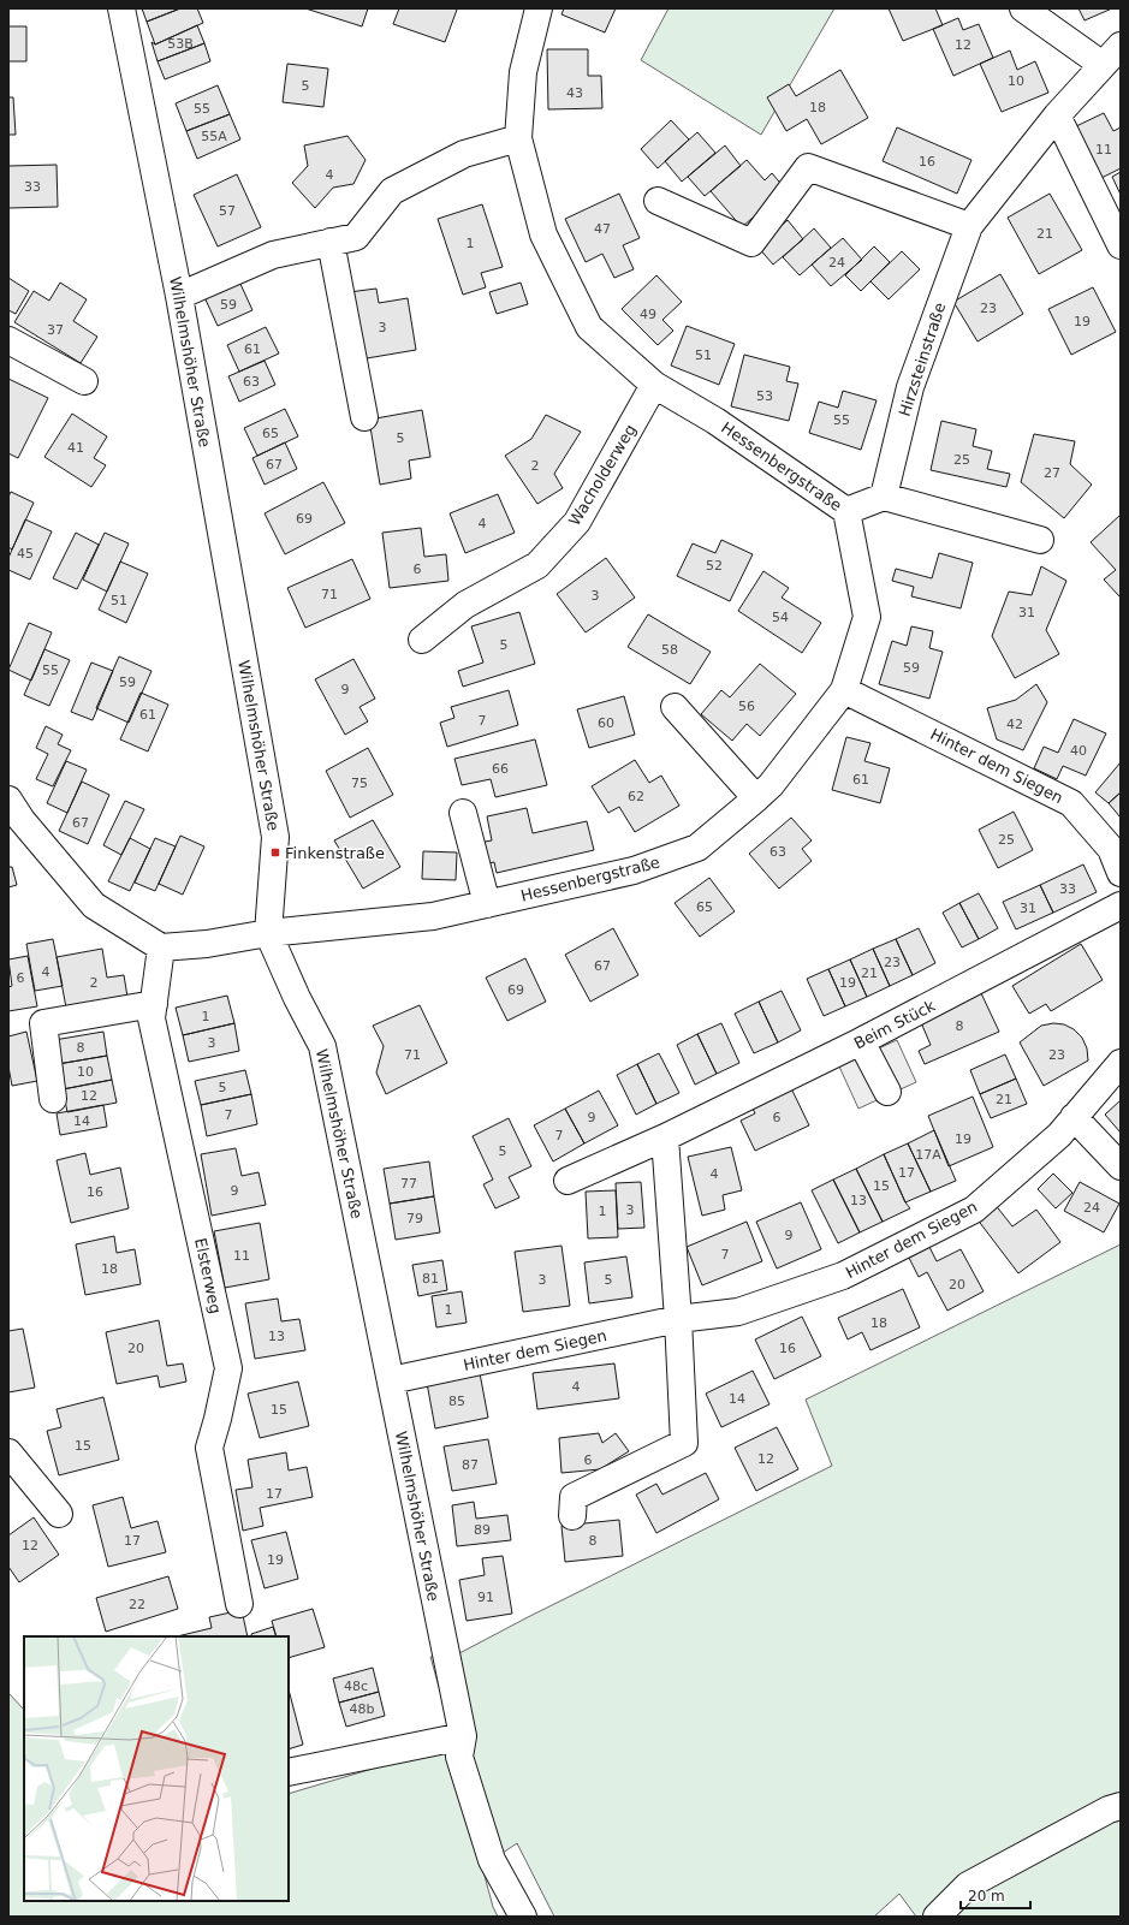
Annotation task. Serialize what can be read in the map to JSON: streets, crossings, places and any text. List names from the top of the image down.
{
  "streets": {
    "street": [
      "Hirzsteinstraße",
      "Wilhelmshöher Straße",
      "Hessenbergstraße",
      "Wacholderweg",
      "Hinter dem Siegen",
      "Beim Stück",
      "Elsterweg"
    ]
  },
  "crossings": [
    ["Wilhelmshöher Straße", "Hessenbergstraße"],
    ["Wilhelmshöher Straße", "Hinter dem Siegen"],
    ["Hessenbergstraße", "Wacholderweg"],
    ["Hessenbergstraße", "Hinter dem Siegen"]
  ],
  "places": {
    "transit": ["Finkenstraße"]
  },
  "house_numbers": [
    "53B",
    "12",
    "10",
    "5",
    "43",
    "18",
    "55",
    "55A",
    "11",
    "16",
    "4",
    "33",
    "57",
    "47",
    "21",
    "1",
    "24",
    "59",
    "23",
    "49",
    "19",
    "3",
    "37",
    "61",
    "51",
    "63",
    "53",
    "55",
    "65",
    "5",
    "41",
    "25",
    "67",
    "2",
    "27",
    "69",
    "4",
    "45",
    "52",
    "6",
    "71",
    "3",
    "51",
    "31",
    "54",
    "5",
    "58",
    "59",
    "55",
    "59",
    "9",
    "56",
    "61",
    "7",
    "60",
    "42",
    "40",
    "66",
    "61",
    "75",
    "62",
    "67",
    "25",
    "63",
    "33",
    "65",
    "31",
    "23",
    "67",
    "4",
    "21",
    "6",
    "2",
    "19",
    "69",
    "1",
    "8",
    "3",
    "8",
    "71",
    "23",
    "10",
    "5",
    "12",
    "21",
    "7",
    "9",
    "6",
    "14",
    "7",
    "19",
    "5",
    "17A",
    "17",
    "4",
    "77",
    "15",
    "9",
    "16",
    "13",
    "24",
    "3",
    "1",
    "79",
    "9",
    "7",
    "11",
    "18",
    "81",
    "3",
    "5",
    "20",
    "1",
    "18",
    "13",
    "20",
    "16",
    "4",
    "14",
    "85",
    "15",
    "15",
    "12",
    "6",
    "87",
    "17",
    "89",
    "17",
    "8",
    "12",
    "19",
    "91",
    "22",
    "48c",
    "48b"
  ],
  "scale_bar": "20 m"
}
